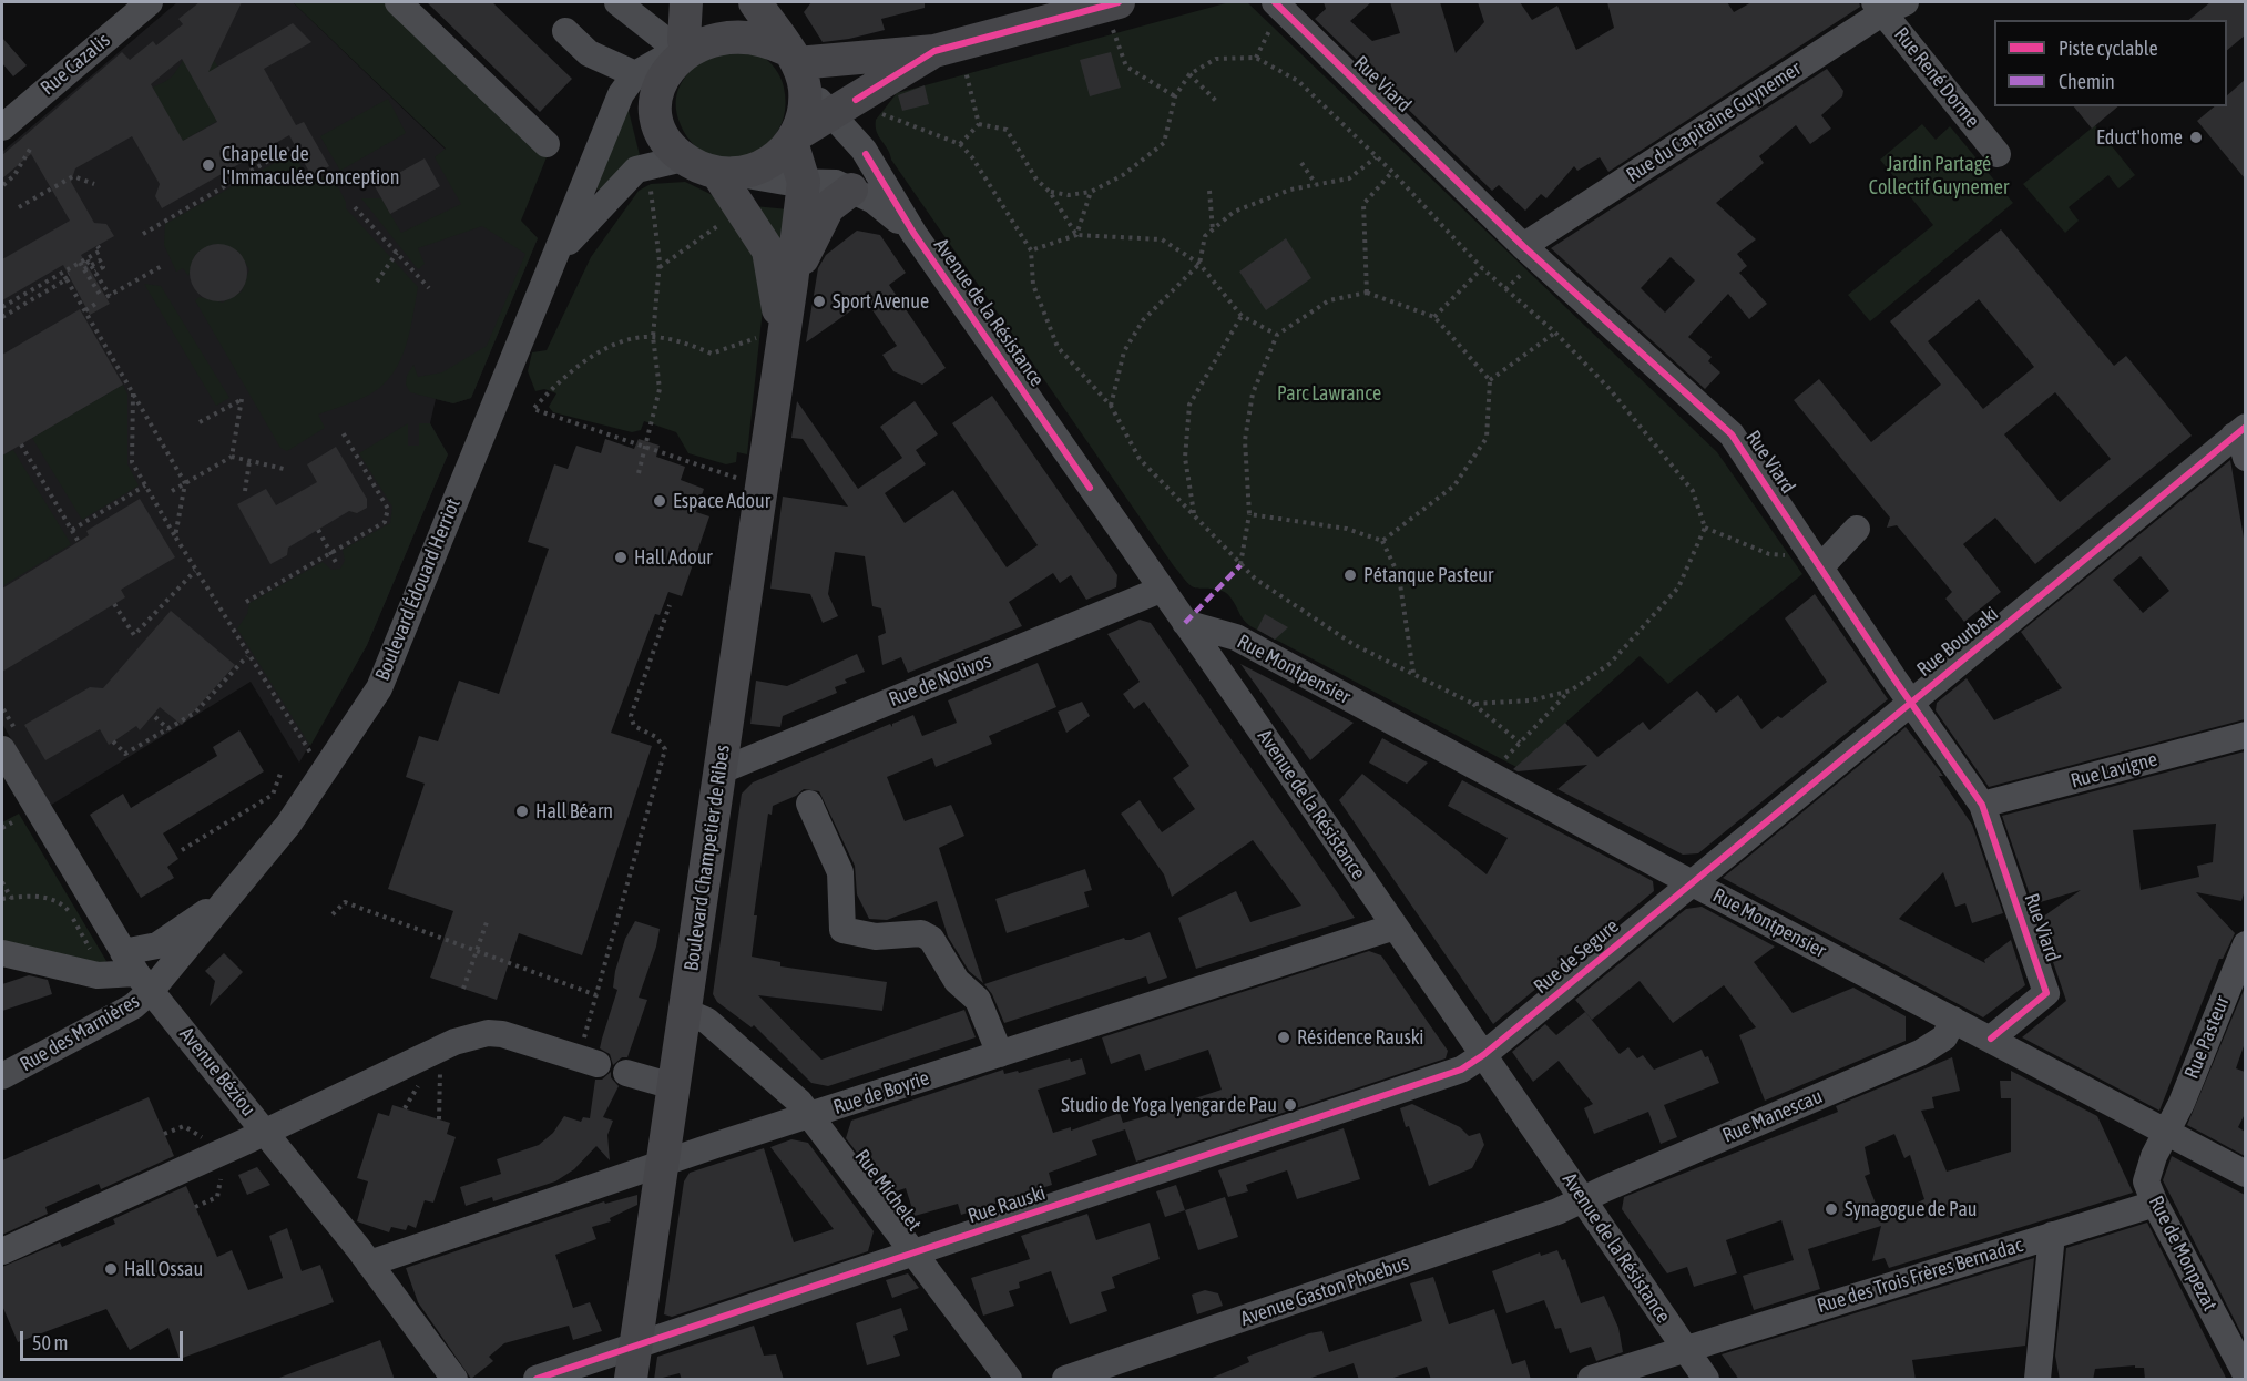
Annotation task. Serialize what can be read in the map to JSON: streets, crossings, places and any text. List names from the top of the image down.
{
  "streets": {
    "main road": ["Boulevard Champetier de Ribes"],
    "street": [
      "Rue Cazalis",
      "Rue René Dorme",
      "Rue Viard",
      "Rue du Capitaine Guynemer",
      "Avenue de la Résistance",
      "Boulevard Édouard Herriot",
      "Rue Bourbaki",
      "Rue Montpensier",
      "Rue de Nolivos",
      "Rue Lavigne",
      "Rue de Segure",
      "Rue des Marnières",
      "Rue Pasteur",
      "Avenue Béziou",
      "Rue de Boyrie",
      "Rue Manescau",
      "Rue Michelet",
      "Rue Rauski",
      "Rue de Monpezat",
      "Rue des Trois Frères Bernadac",
      "Avenue Gaston Phoebus"
    ]
  },
  "crossings": [
    ["Rue René Dorme", "Rue du Capitaine Guynemer"],
    ["Rue Viard", "Rue du Capitaine Guynemer"],
    ["Rue Viard", "Rue Bourbaki"],
    ["Rue Viard", "Rue Montpensier"],
    ["Rue Viard", "Rue Lavigne"],
    ["Avenue de la Résistance", "Boulevard Édouard Herriot"],
    ["Avenue de la Résistance", "Rue Montpensier"],
    ["Avenue de la Résistance", "Rue de Nolivos"],
    ["Avenue de la Résistance", "Boulevard Champetier de Ribes"],
    ["Avenue de la Résistance", "Rue de Segure"],
    ["Avenue de la Résistance", "Rue de Boyrie"],
    ["Avenue de la Résistance", "Rue Manescau"],
    ["Avenue de la Résistance", "Rue Rauski"],
    ["Avenue de la Résistance", "Rue des Trois Frères Bernadac"],
    ["Avenue de la Résistance", "Avenue Gaston Phoebus"],
    ["Boulevard Édouard Herriot", "Boulevard Champetier de Ribes"],
    ["Boulevard Édouard Herriot", "Rue des Marnières"],
    ["Boulevard Édouard Herriot", "Avenue Béziou"],
    ["Rue Bourbaki", "Rue Montpensier"],
    ["Rue Bourbaki", "Rue de Segure"],
    ["Rue Montpensier", "Rue de Segure"],
    ["Rue Montpensier", "Rue Pasteur"],
    ["Rue Montpensier", "Rue Manescau"],
    ["Rue Montpensier", "Rue de Monpezat"],
    ["Rue de Nolivos", "Boulevard Champetier de Ribes"],
    ["Boulevard Champetier de Ribes", "Rue de Boyrie"],
    ["Boulevard Champetier de Ribes", "Rue Michelet"],
    ["Boulevard Champetier de Ribes", "Rue Rauski"],
    ["Rue de Segure", "Rue Rauski"],
    ["Rue des Marnières", "Avenue Béziou"],
    ["Rue Pasteur", "Rue de Monpezat"],
    ["Avenue Béziou", "Rue de Boyrie"],
    ["Rue de Boyrie", "Rue Michelet"],
    ["Rue Manescau", "Avenue Gaston Phoebus"],
    ["Rue Michelet", "Rue Rauski"],
    ["Rue de Monpezat", "Rue des Trois Frères Bernadac"]
  ],
  "parks": ["Jardin Partagé Collectif Guynemer", "Parc Lawrance"],
  "places": [
    "Educt'home",
    "Chapelle de l'Immaculée Conception",
    "Sport Avenue",
    "Espace Adour",
    "Hall Adour",
    "Pétanque Pasteur",
    "Hall Béarn",
    "Résidence Rauski",
    "Studio de Yoga Iyengar de Pau",
    "Synagogue de Pau",
    "Hall Ossau"
  ],
  "legend": ["Piste cyclable", "Chemin"],
  "scale_bar": "50 m"
}
